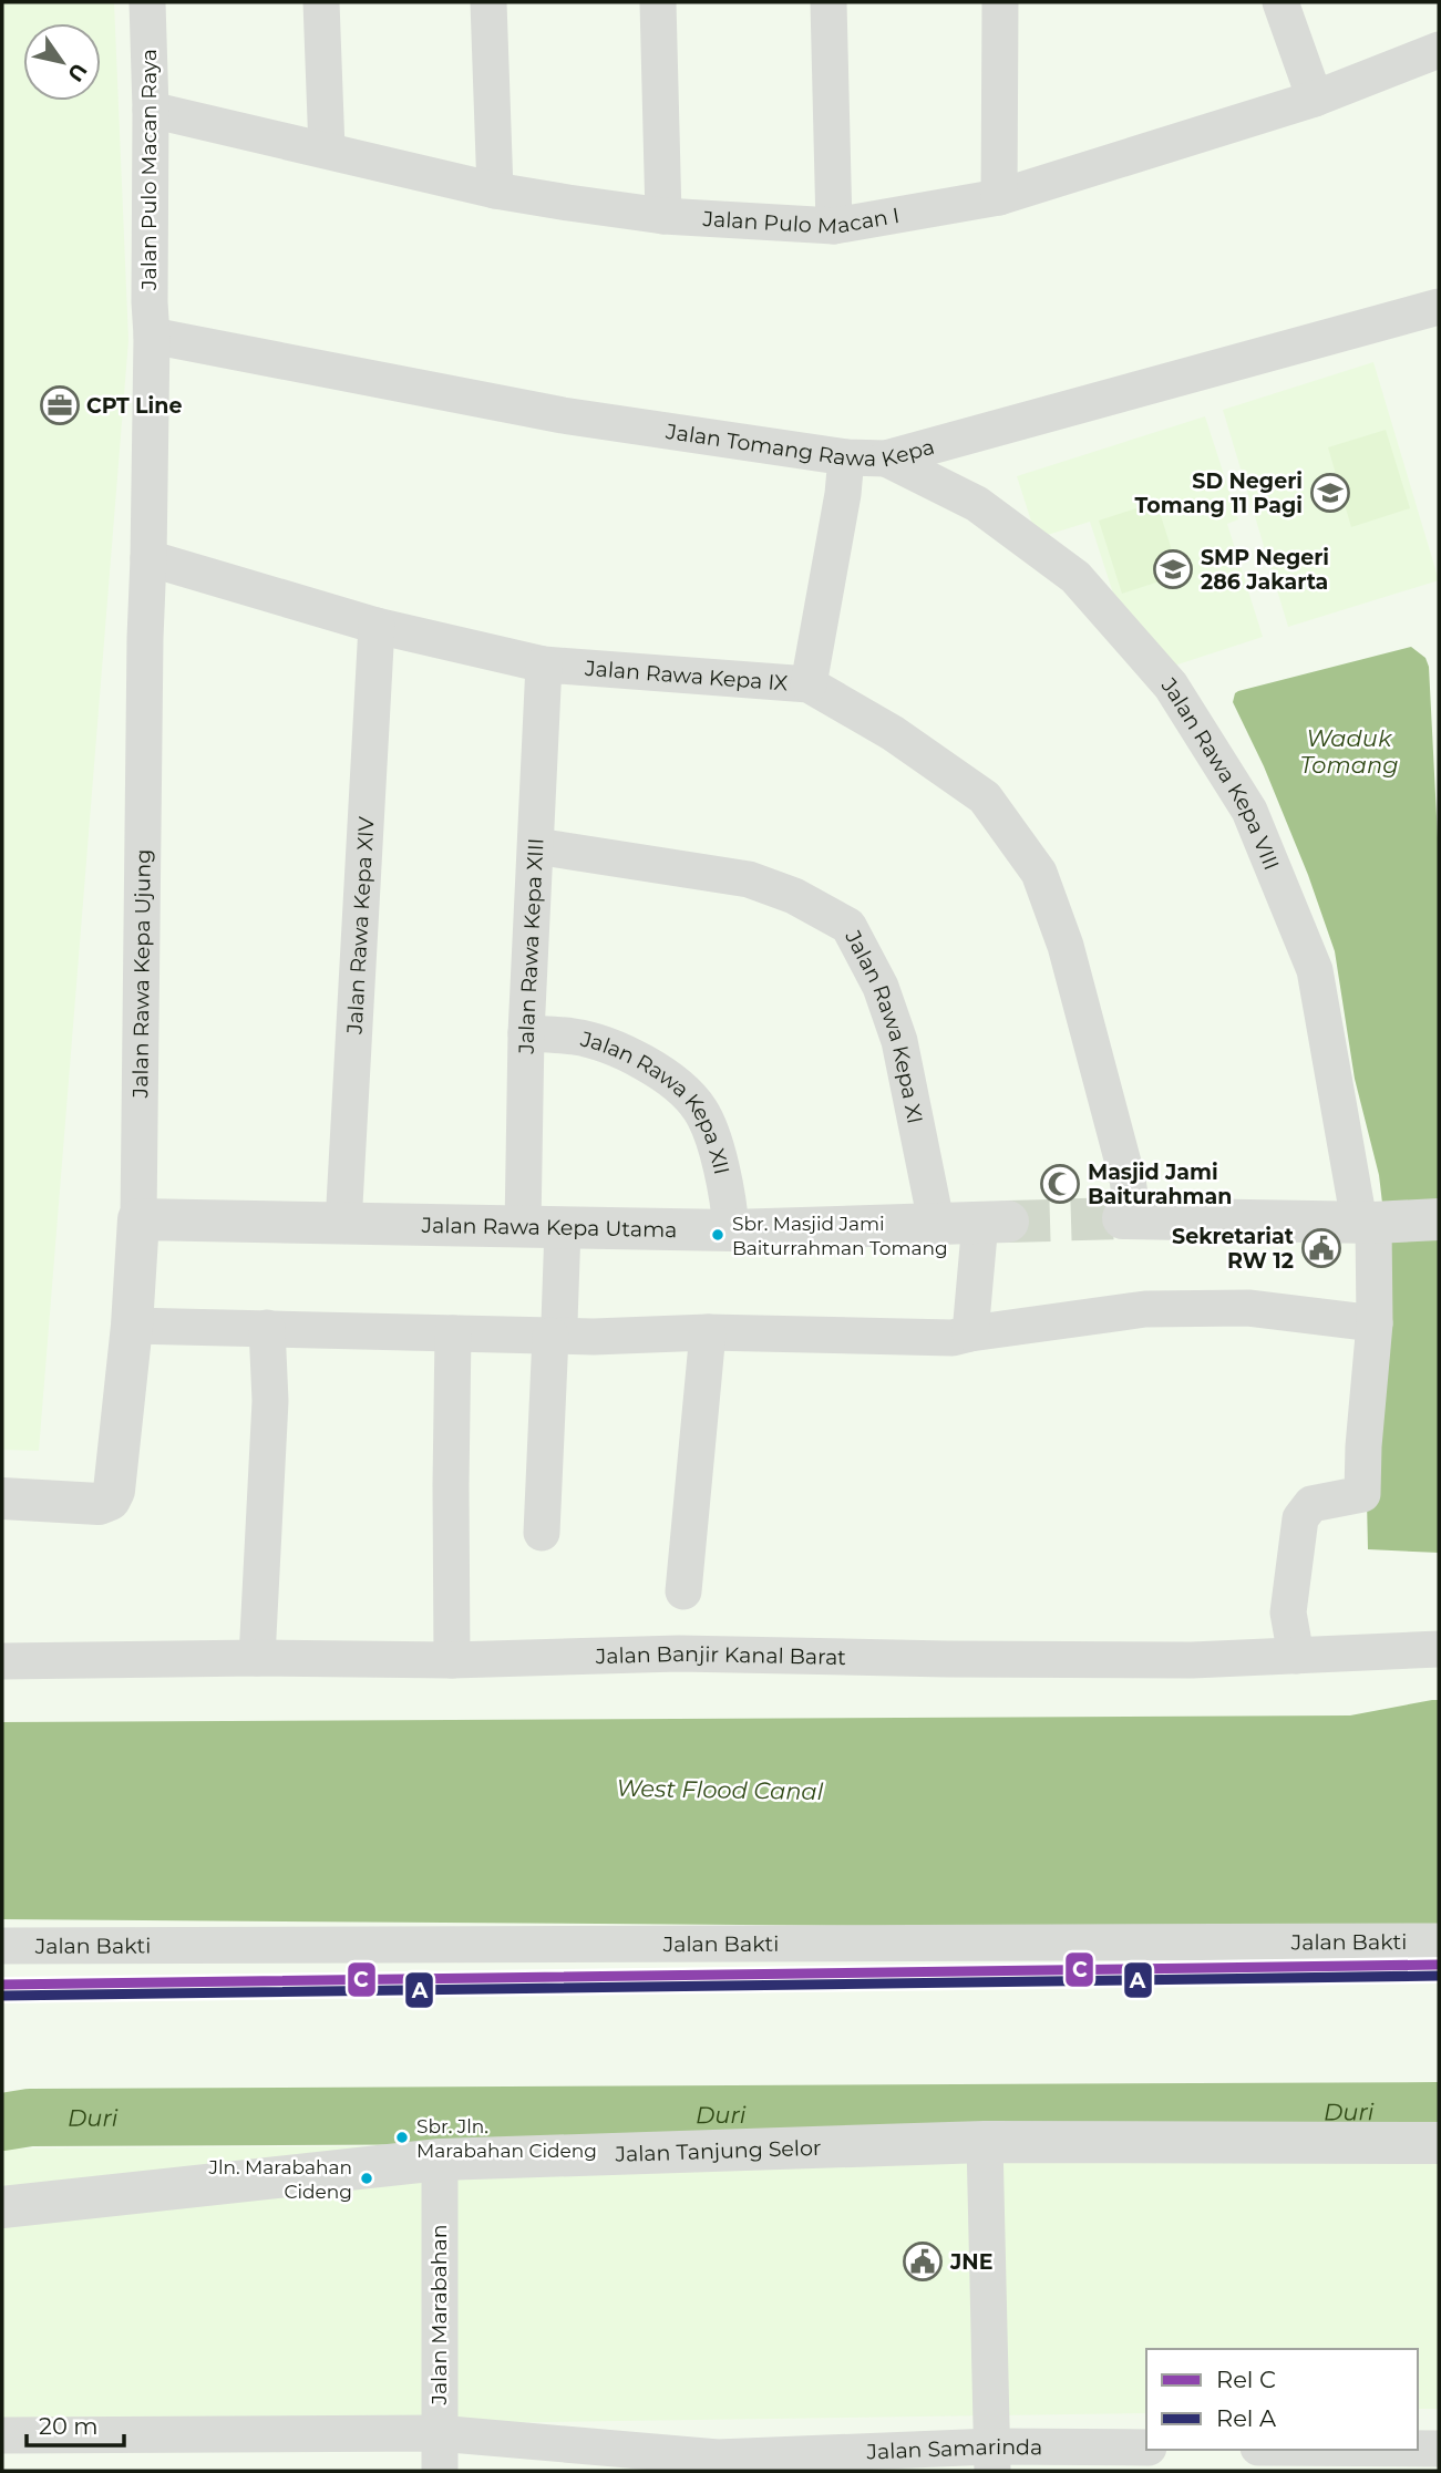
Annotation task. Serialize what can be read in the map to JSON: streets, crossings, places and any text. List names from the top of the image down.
{
  "streets": {
    "street": [
      "Jalan Pulo Macan Raya",
      "Jalan Pulo Macan I",
      "Jalan Tomang Rawa Kepa",
      "Jalan Rawa Kepa IX",
      "Jalan Rawa Kepa VIII",
      "Jalan Rawa Kepa XIV",
      "Jalan Rawa Kepa XIII",
      "Jalan Rawa Kepa Ujung",
      "Jalan Rawa Kepa XI",
      "Jalan Rawa Kepa XII",
      "Jalan Rawa Kepa Utama",
      "Jalan Banjir Kanal Barat",
      "Jalan Bakti",
      "Jalan Tanjung Selor",
      "Jalan Marabahan",
      "Jalan Samarinda"
    ]
  },
  "crossings": [
    ["Jalan Pulo Macan Raya", "Jalan Pulo Macan I"],
    ["Jalan Pulo Macan Raya", "Jalan Tomang Rawa Kepa"],
    ["Jalan Pulo Macan Raya", "Jalan Rawa Kepa Ujung"],
    ["Jalan Tomang Rawa Kepa", "Jalan Rawa Kepa VIII"],
    ["Jalan Tomang Rawa Kepa", "Jalan Rawa Kepa Ujung"],
    ["Jalan Rawa Kepa IX", "Jalan Rawa Kepa XIV"],
    ["Jalan Rawa Kepa IX", "Jalan Rawa Kepa XIII"],
    ["Jalan Rawa Kepa IX", "Jalan Rawa Kepa Ujung"],
    ["Jalan Rawa Kepa VIII", "Jalan Banjir Kanal Barat"],
    ["Jalan Rawa Kepa XIV", "Jalan Rawa Kepa Utama"],
    ["Jalan Rawa Kepa XIII", "Jalan Rawa Kepa XI"],
    ["Jalan Rawa Kepa XIII", "Jalan Rawa Kepa XII"],
    ["Jalan Rawa Kepa XIII", "Jalan Rawa Kepa Utama"],
    ["Jalan Rawa Kepa Ujung", "Jalan Rawa Kepa Utama"],
    ["Jalan Rawa Kepa XI", "Jalan Rawa Kepa Utama"],
    ["Jalan Rawa Kepa XII", "Jalan Rawa Kepa Utama"],
    ["Jalan Tanjung Selor", "Jalan Marabahan"],
    ["Jalan Marabahan", "Jalan Samarinda"]
  ],
  "water": ["Waduk Tomang", "West Flood Canal", "Duri"],
  "places": {
    "office": ["CPT Line"],
    "school or university": ["SD Negeri Tomang 11 Pagi", "SMP Negeri 286 Jakarta"],
    "mosque": ["Masjid Jami Baiturahman"],
    "other": ["Sbr. Masjid Jami Baiturrahman Tomang", "Sbr. Jln. Marabahan Cideng", "Jln. Marabahan Cideng"],
    "public building": ["Sekretariat RW 12", "JNE"]
  },
  "lines": ["rail line C", "rail line A"],
  "legend": ["Rel C", "Rel A"],
  "scale_bar": "20 m",
  "north": "bottom right"
}
